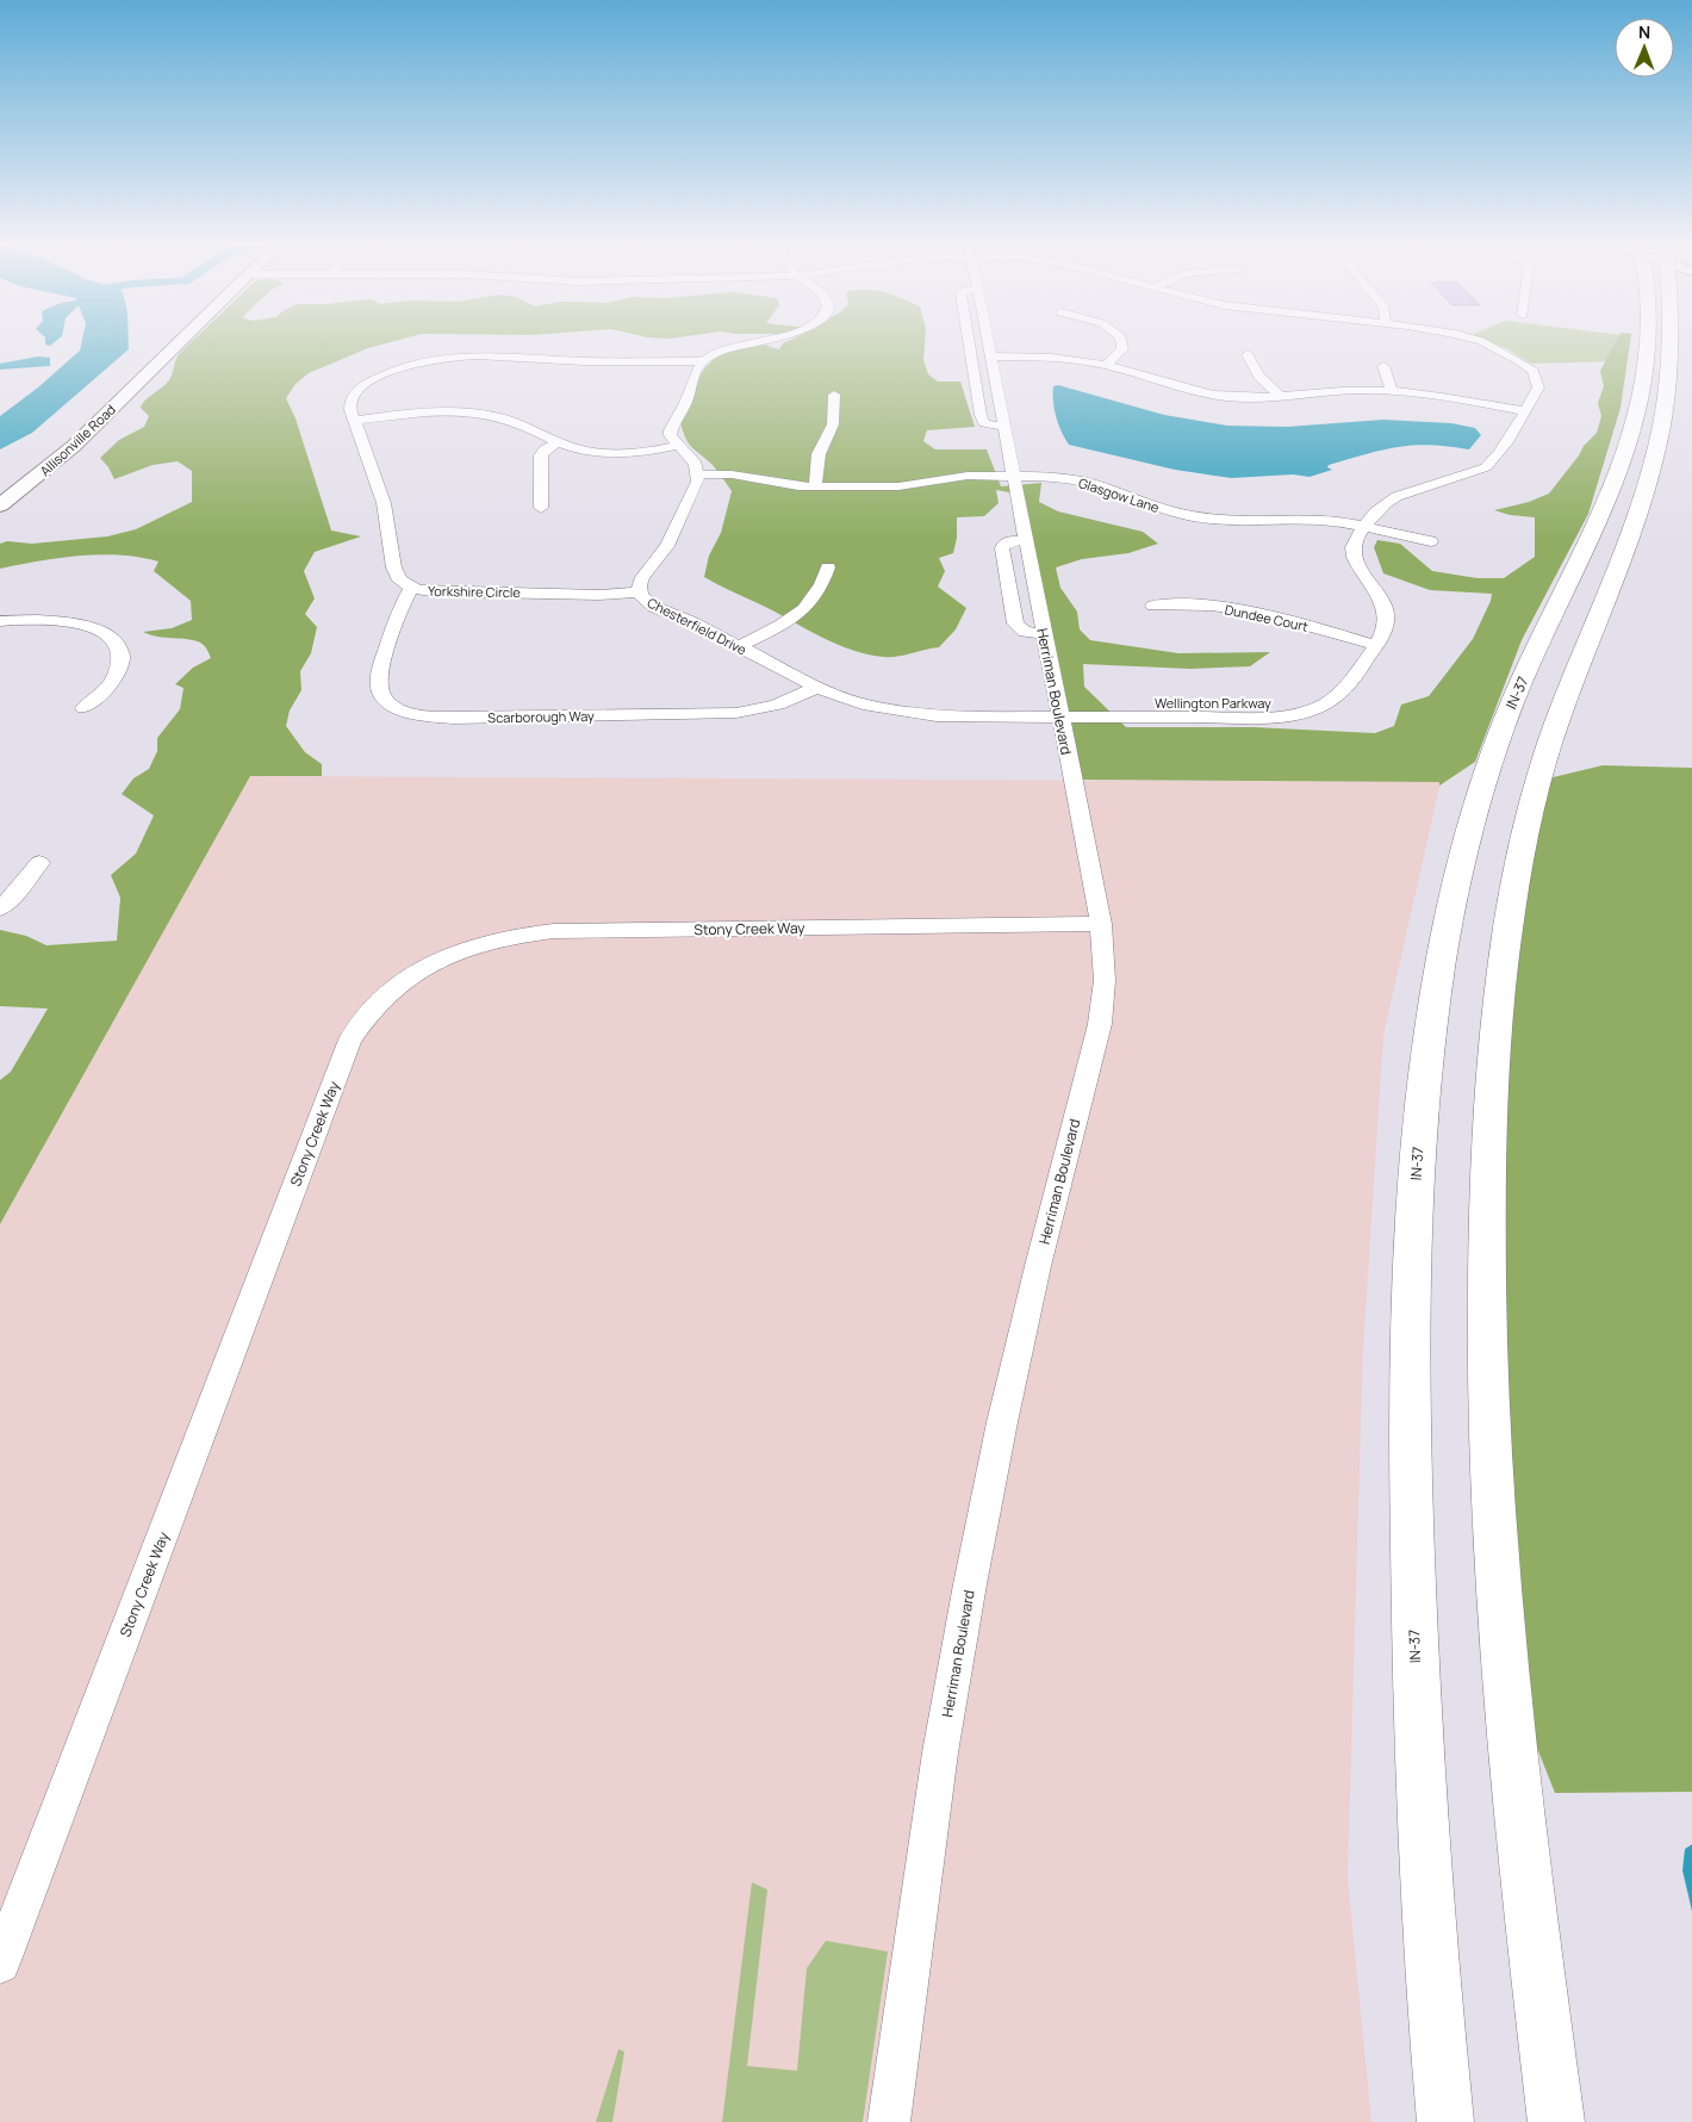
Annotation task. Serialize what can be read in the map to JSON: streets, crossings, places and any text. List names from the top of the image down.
{
  "streets": {
    "highway": ["IN-37"],
    "main road": ["Allisonville Road"],
    "street": [
      "Glasgow Lane",
      "Yorkshire Circle",
      "Dundee Court",
      "Chesterfield Drive",
      "Herriman Boulevard",
      "Wellington Parkway",
      "Scarborough Way",
      "Stony Creek Way"
    ]
  },
  "crossings": [
    ["Glasgow Lane", "Chesterfield Drive"],
    ["Glasgow Lane", "Herriman Boulevard"],
    ["Glasgow Lane", "Wellington Parkway"],
    ["Yorkshire Circle", "Chesterfield Drive"],
    ["Yorkshire Circle", "Scarborough Way"],
    ["Dundee Court", "Wellington Parkway"],
    ["Chesterfield Drive", "Herriman Boulevard"],
    ["Chesterfield Drive", "Wellington Parkway"],
    ["Chesterfield Drive", "Scarborough Way"],
    ["Herriman Boulevard", "Wellington Parkway"],
    ["Herriman Boulevard", "Stony Creek Way"]
  ],
  "north": "top"
}
